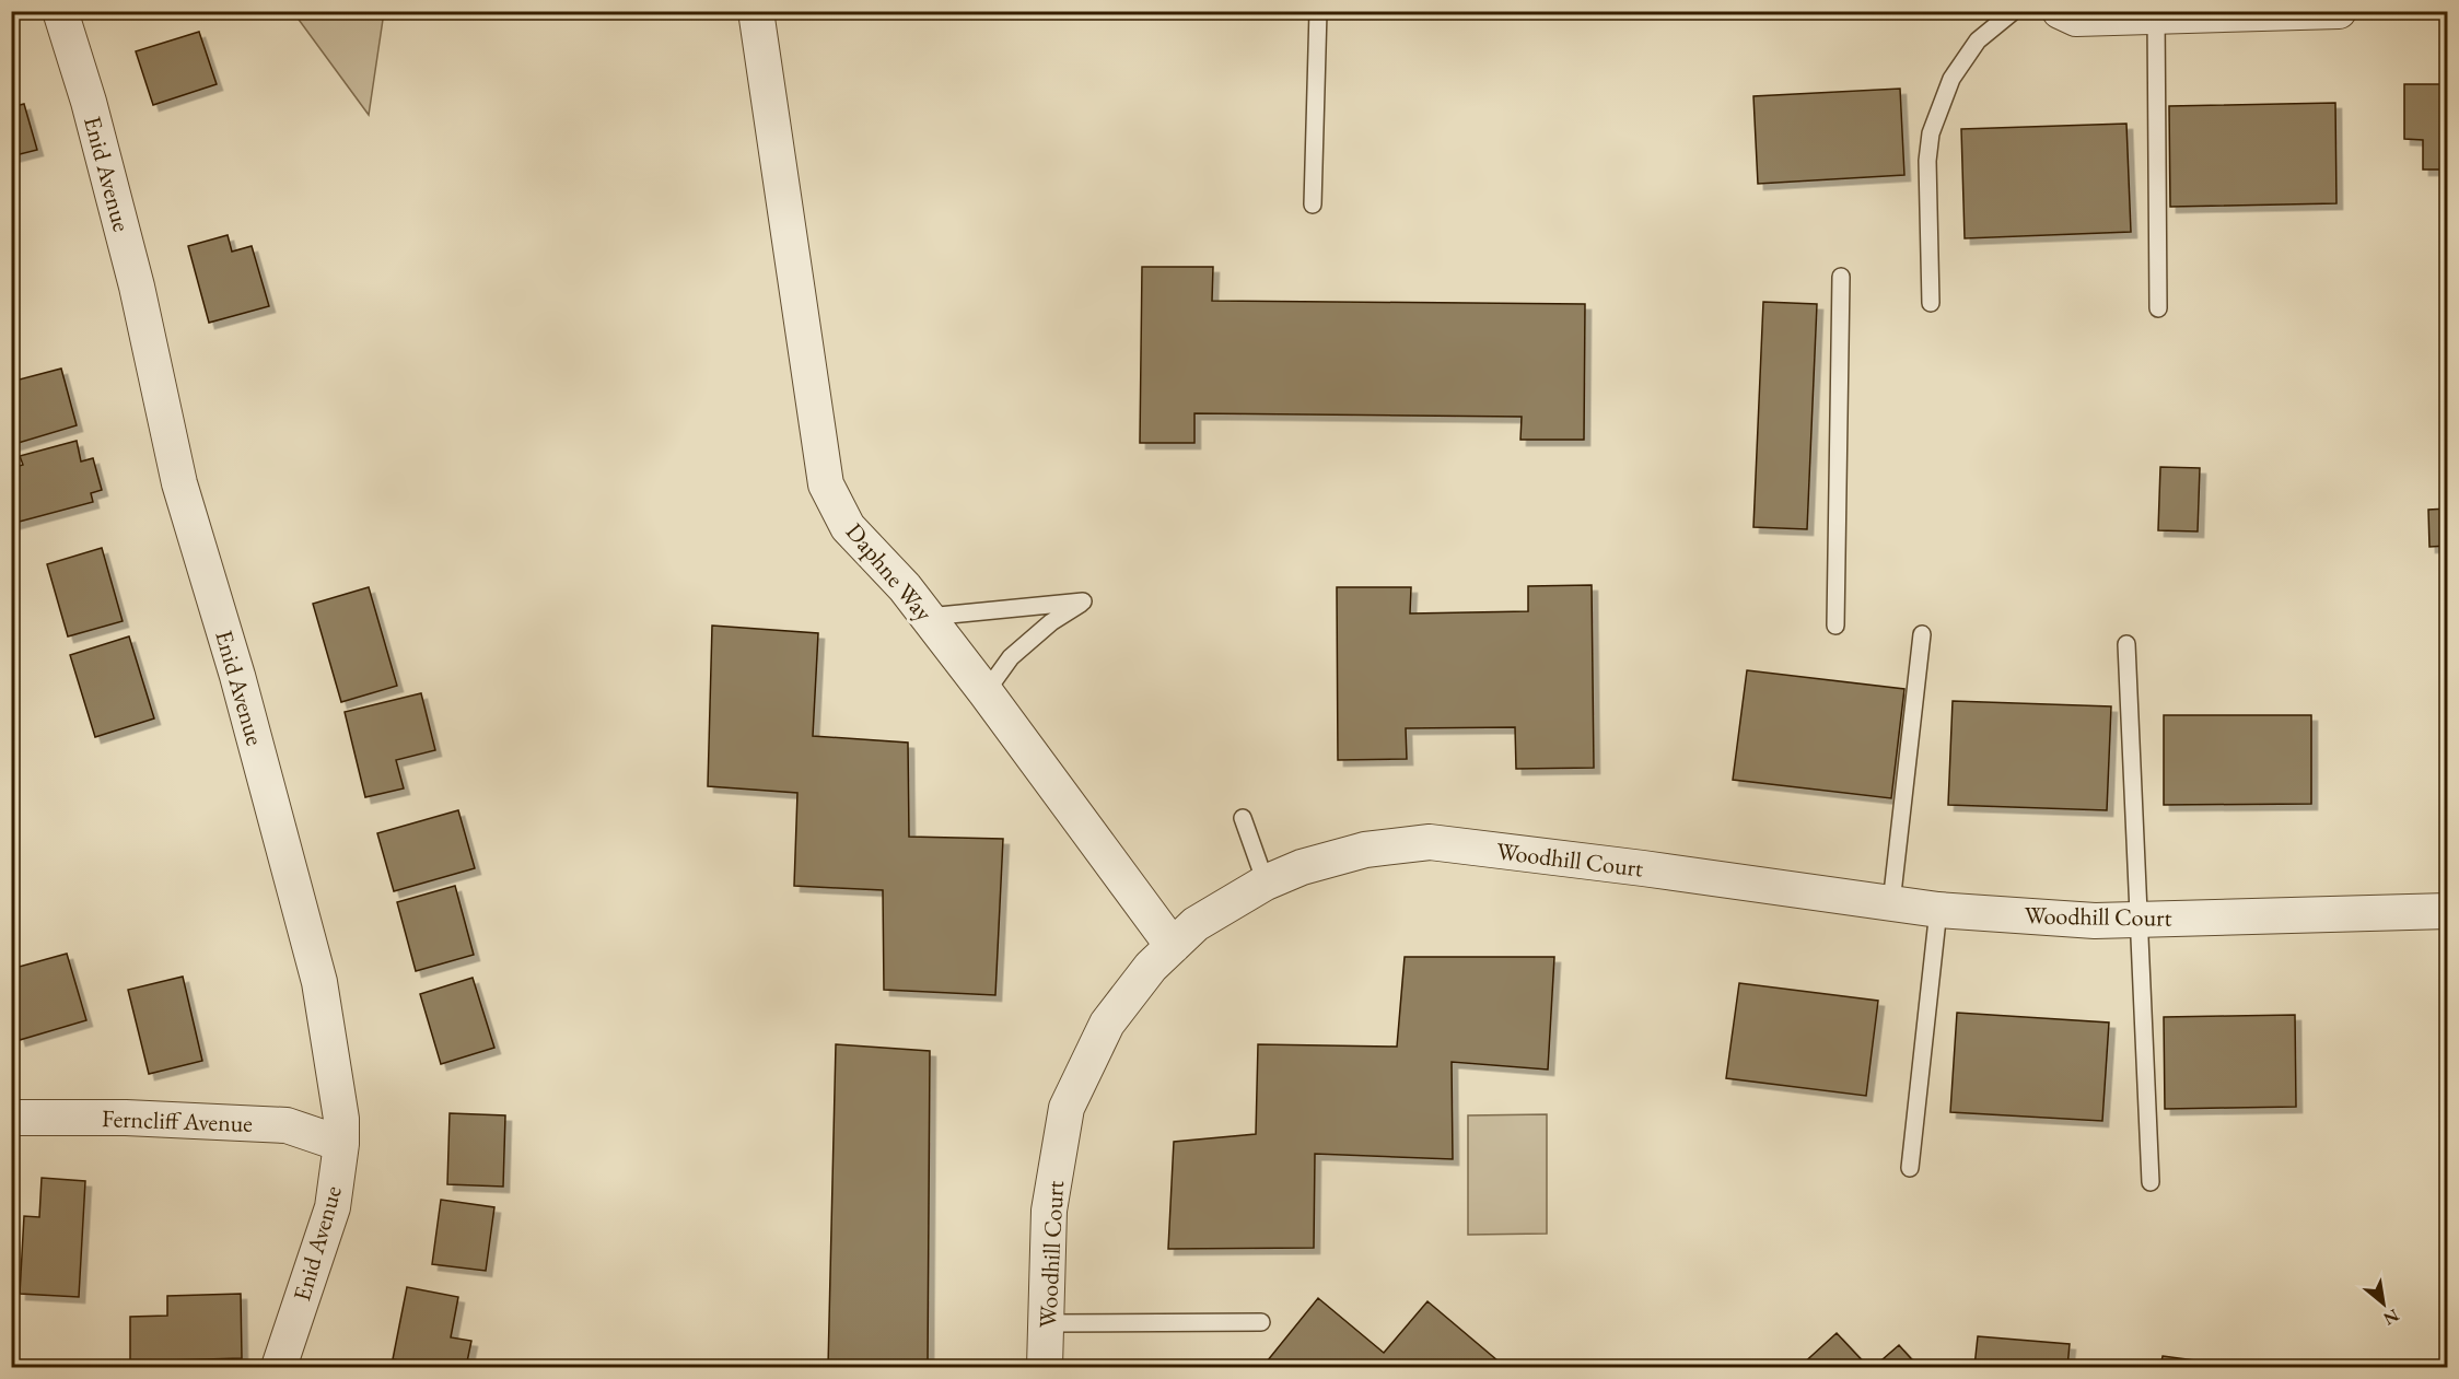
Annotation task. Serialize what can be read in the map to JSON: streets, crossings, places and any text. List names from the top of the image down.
{
  "streets": {
    "street": [
      "Enid Avenue",
      "Daphne Way",
      "Woodhill Court",
      "Ferncliff Avenue"
    ]
  },
  "crossings": [
    ["Enid Avenue", "Ferncliff Avenue"],
    ["Daphne Way", "Woodhill Court"]
  ],
  "north": "bottom right"
}
